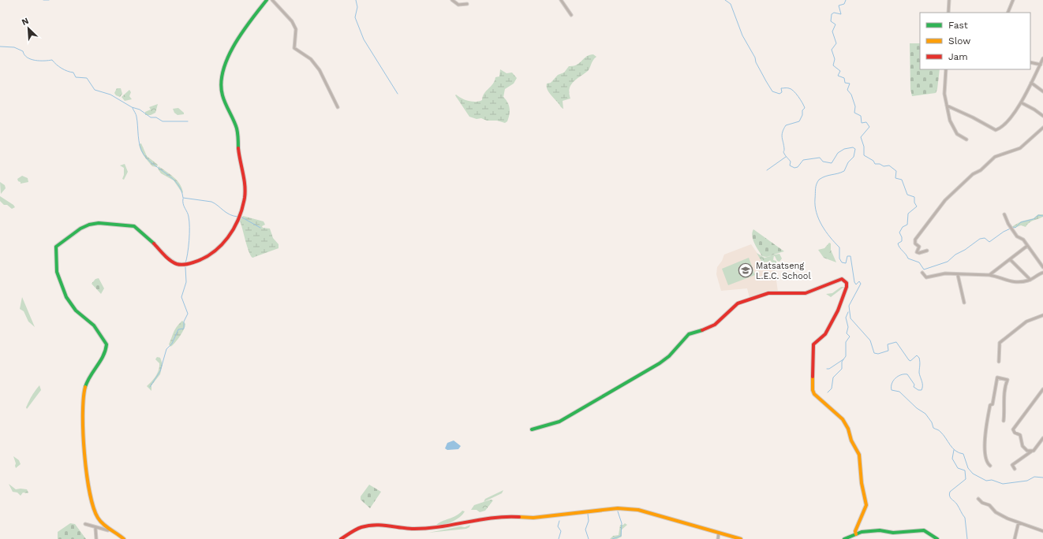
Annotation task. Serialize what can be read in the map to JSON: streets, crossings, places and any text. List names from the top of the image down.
{
  "places": {
    "school or university": ["Matsatseng L.E.C. School"]
  },
  "legend": ["Fast", "Slow", "Jam"],
  "north": "top left"
}
